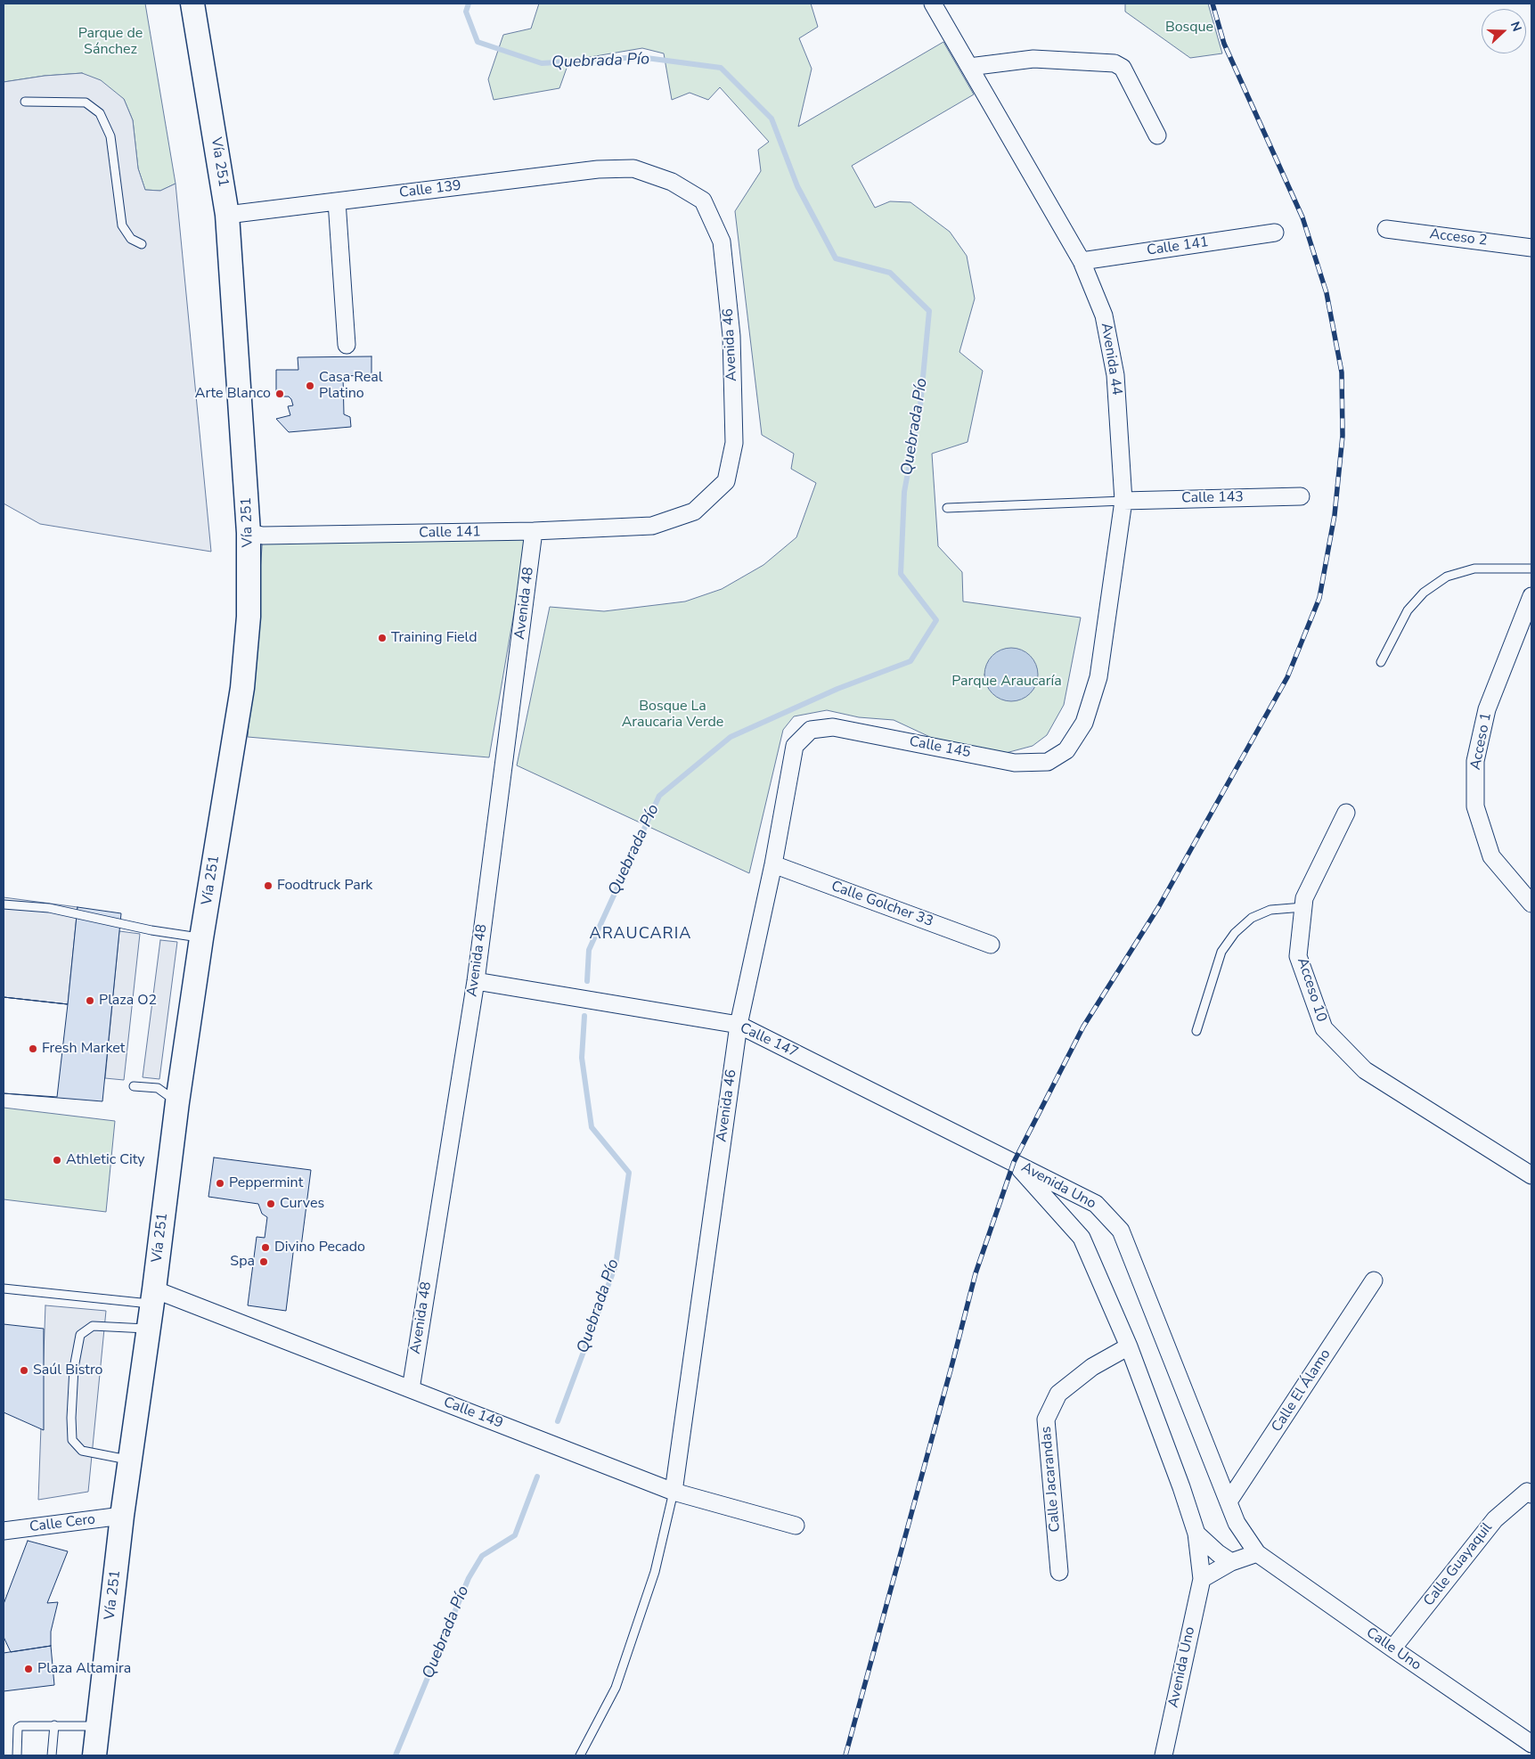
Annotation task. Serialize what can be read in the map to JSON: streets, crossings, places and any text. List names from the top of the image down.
{
  "streets": {
    "main road": ["Vía 251"],
    "street": [
      "Calle 139",
      "Acceso 2",
      "Calle 141",
      "Avenida 46",
      "Avenida 44",
      "Calle 143",
      "Avenida 48",
      "Acceso 1",
      "Calle 145",
      "Calle Golcher 33",
      "Acceso 10",
      "Calle 147",
      "Avenida Uno",
      "Calle El Álamo",
      "Calle 149",
      "Calle Jacarandas",
      "Calle Cero",
      "Calle Guayaquil",
      "Calle Uno"
    ]
  },
  "crossings": [
    ["Vía 251", "Calle 139"],
    ["Vía 251", "Calle 141"],
    ["Vía 251", "Calle 149"],
    ["Vía 251", "Calle Cero"],
    ["Calle 139", "Avenida 46"],
    ["Calle 141", "Avenida 46"],
    ["Calle 141", "Avenida 44"],
    ["Calle 141", "Avenida 48"],
    ["Avenida 46", "Calle 145"],
    ["Avenida 46", "Calle Golcher 33"],
    ["Avenida 46", "Calle 147"],
    ["Avenida 46", "Calle 149"],
    ["Avenida 44", "Calle 143"],
    ["Avenida 44", "Calle 145"],
    ["Avenida 48", "Calle 147"],
    ["Avenida 48", "Calle 149"],
    ["Calle 147", "Avenida Uno"],
    ["Avenida Uno", "Calle El Álamo"],
    ["Avenida Uno", "Calle Jacarandas"],
    ["Avenida Uno", "Calle Uno"],
    ["Calle Guayaquil", "Calle Uno"]
  ],
  "districts": ["ARAUCARIA"],
  "water": ["Quebrada Pío"],
  "parks": [
    "Bosque",
    "Parque de Sánchez",
    "Parque Araucaría",
    "Bosque La Araucaria Verde"
  ],
  "places": [
    "Casa Real Platino",
    "Arte Blanco",
    "Training Field",
    "Foodtruck Park",
    "Plaza O2",
    "Fresh Market",
    "Athletic City",
    "Peppermint",
    "Curves",
    "Divino Pecado",
    "Spa",
    "Saúl Bistro",
    "Plaza Altamira"
  ],
  "north": "right"
}
